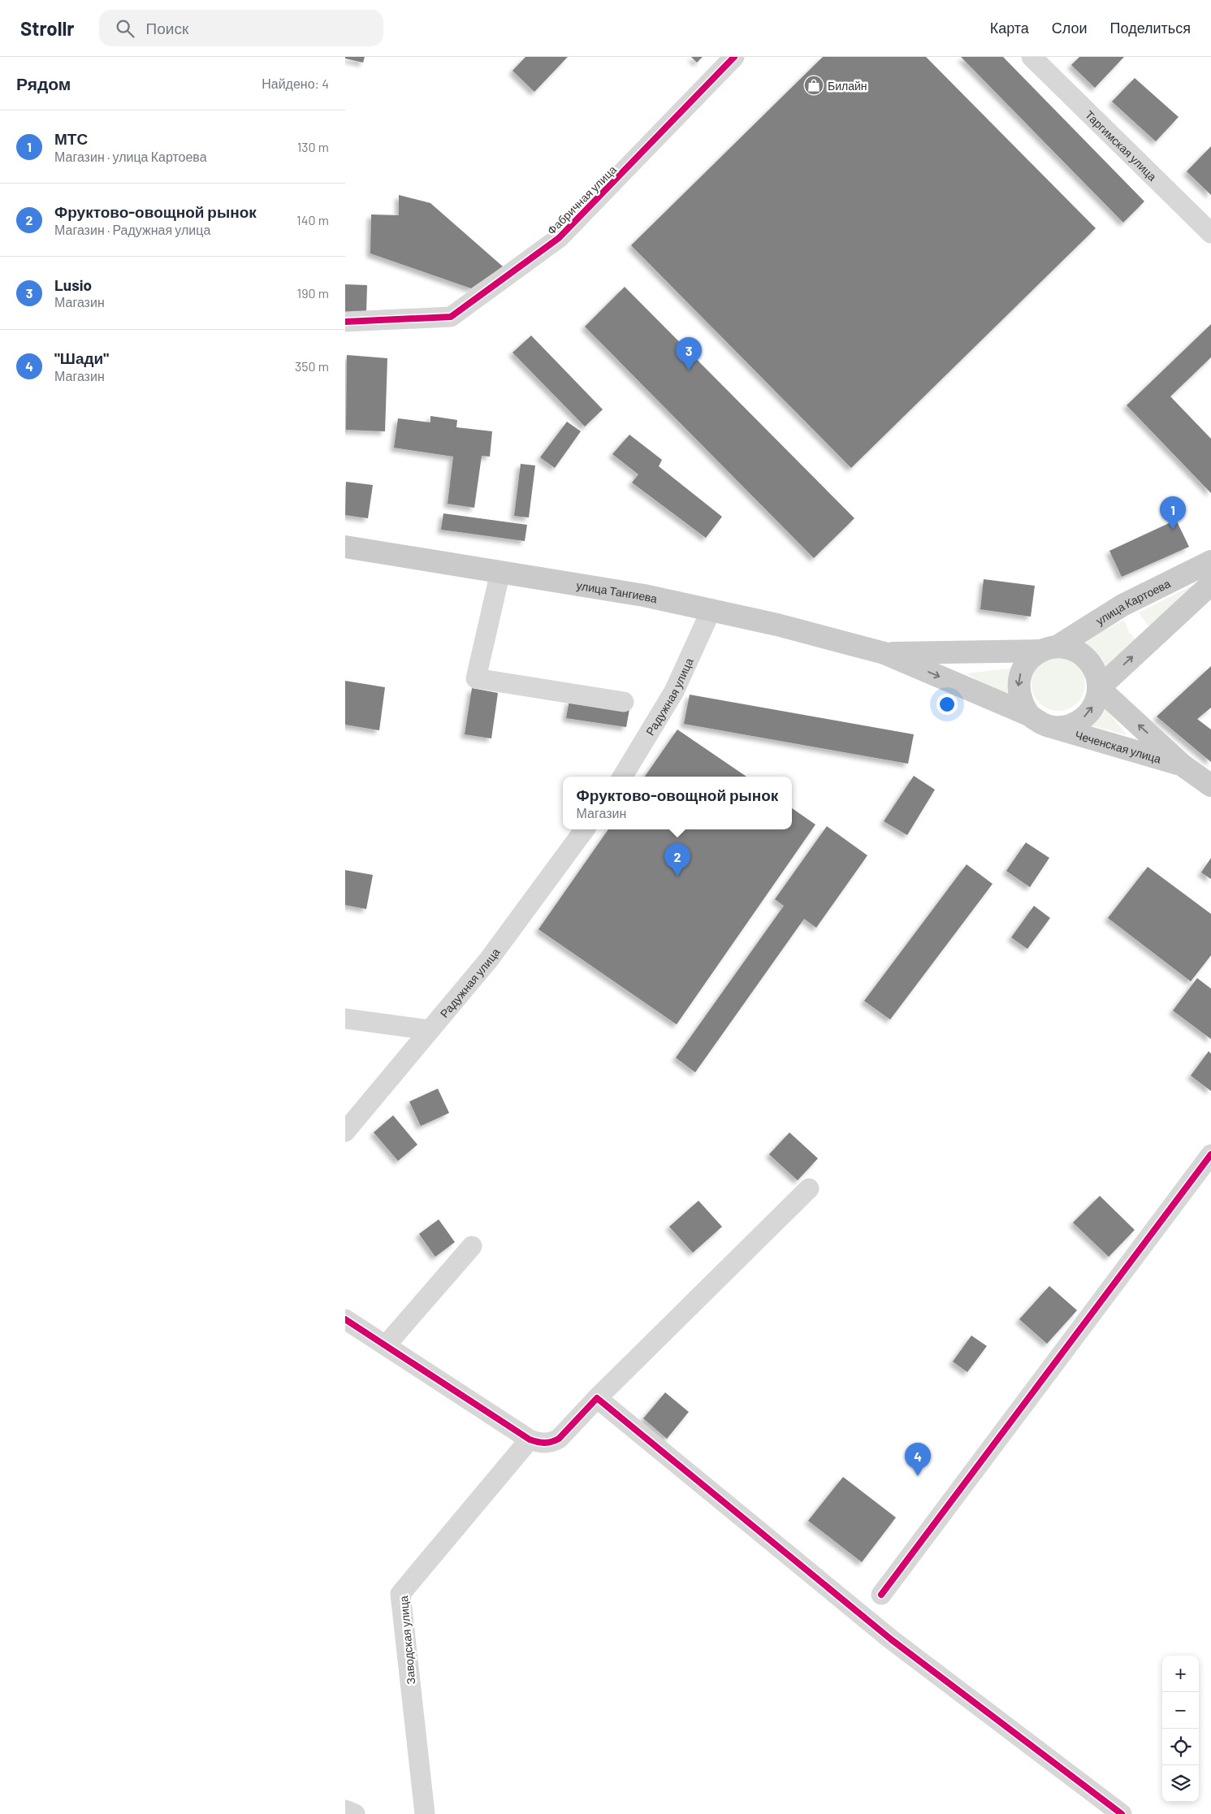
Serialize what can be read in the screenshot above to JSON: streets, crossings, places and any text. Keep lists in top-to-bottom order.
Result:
{
  "streets": {
    "main road": ["улица Тангиева", "улица Картоева", "Чеченская улица"],
    "street": [
      "Таргимская улица",
      "Фабричная улица",
      "Радужная улица",
      "Заводская улица"
    ]
  },
  "crossings": [
    ["улица Тангиева", "Радужная улица"],
    ["улица Картоева", "Чеченская улица"]
  ],
  "one_way": ["Чеченская улица"],
  "places": {
    "shop": ["Билайн"]
  },
  "page": {
    "header": "Strollr",
    "search": "Поиск",
    "nav": ["Карта", "Слои", "Поделиться"],
    "heading": ["Рядом", "Найдено: 4"],
    "list": [
      {
        "mark": "1",
        "name": "МТС",
        "note": "Магазин · улица Картоева",
        "value": "130 m"
      },
      {
        "mark": "2",
        "name": "Фруктово-овощной рынок",
        "note": "Магазин · Радужная улица",
        "value": "140 m"
      },
      {
        "mark": "3",
        "name": "Lusio",
        "note": "Магазин",
        "value": "190 m"
      },
      {
        "mark": "4",
        "name": "\"Шади\"",
        "note": "Магазин",
        "value": "350 m"
      }
    ],
    "pins": [
      "3",
      "1",
      "2",
      "4"
    ],
    "popup": ["Фруктово-овощной рынок", "Магазин"],
    "map_buttons": ["+", "−"]
  }
}
